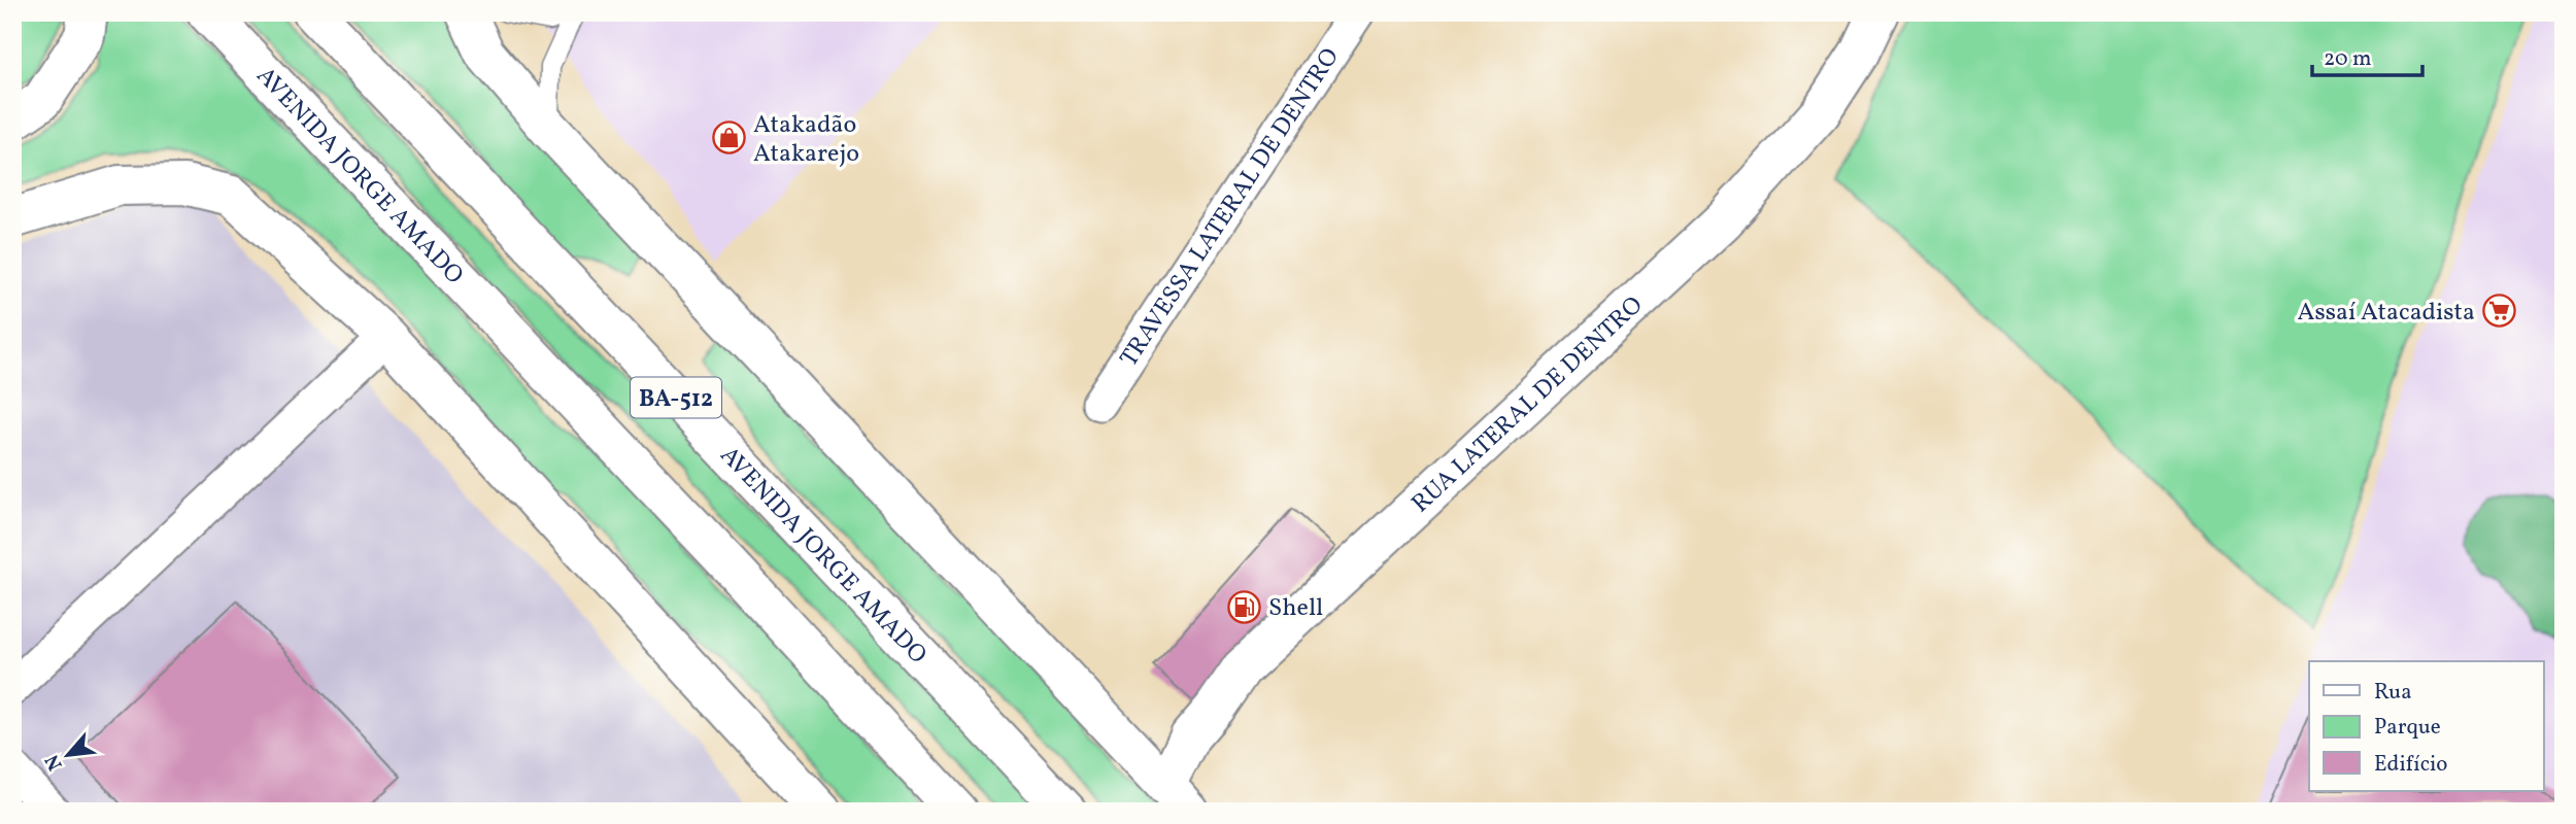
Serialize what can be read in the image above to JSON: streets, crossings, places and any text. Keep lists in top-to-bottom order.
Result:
{
  "streets": {
    "main road": ["AVENIDA JORGE AMADO", "BA-512", "RUA LATERAL DE DENTRO"],
    "street": ["TRAVESSA LATERAL DE DENTRO"]
  },
  "places": {
    "shop": ["Atakadão Atakarejo"],
    "supermarket": ["Assaí Atacadista"],
    "fuel station": ["Shell"]
  },
  "legend": ["Rua", "Parque", "Edifício"],
  "scale_bar": "20 m",
  "north": "bottom left"
}
